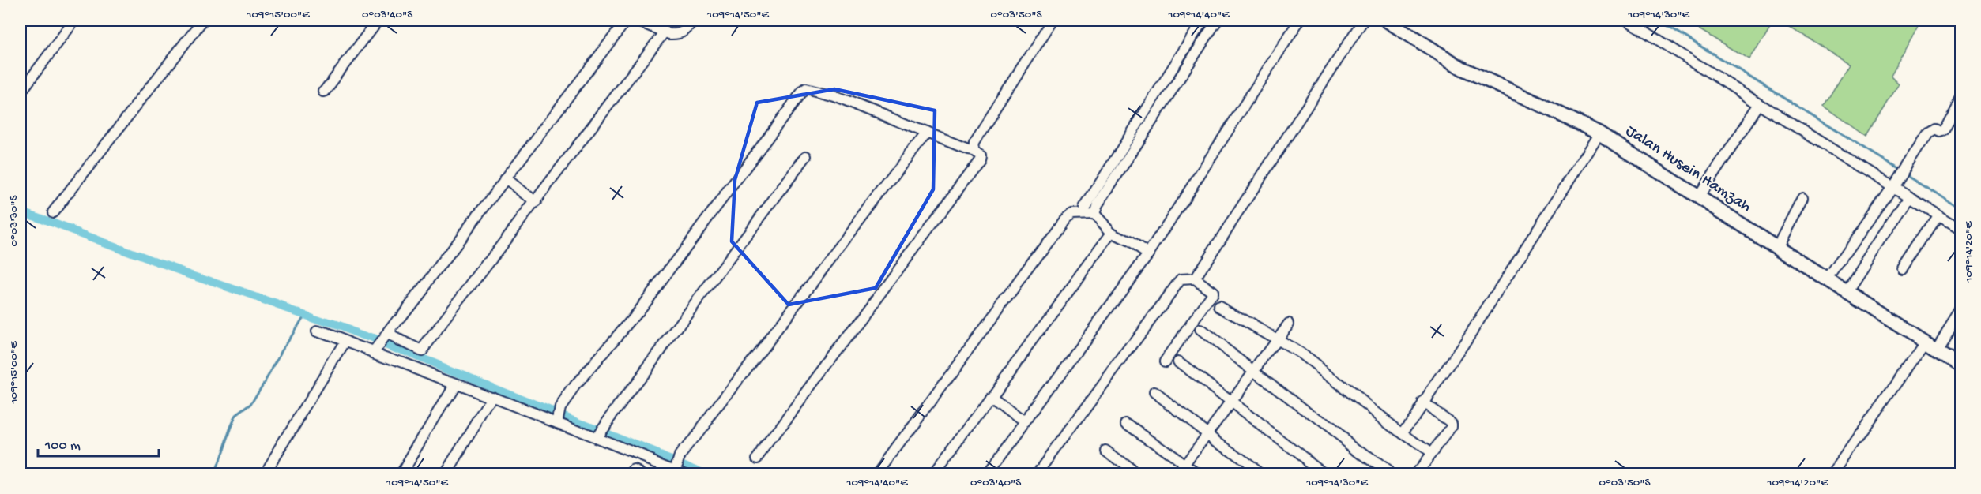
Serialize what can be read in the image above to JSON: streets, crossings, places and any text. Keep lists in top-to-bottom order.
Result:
{
  "streets": {
    "street": ["Jalan Husein Hamzah"]
  },
  "scale_bar": "100 m",
  "coordinates": [
    "109°15'00\"E",
    "0°03'40\"S",
    "109°14'50\"E",
    "0°03'50\"S",
    "109°14'40\"E",
    "109°14'30\"E",
    "0°03'30\"S",
    "109°14'20\"E"
  ]
}
